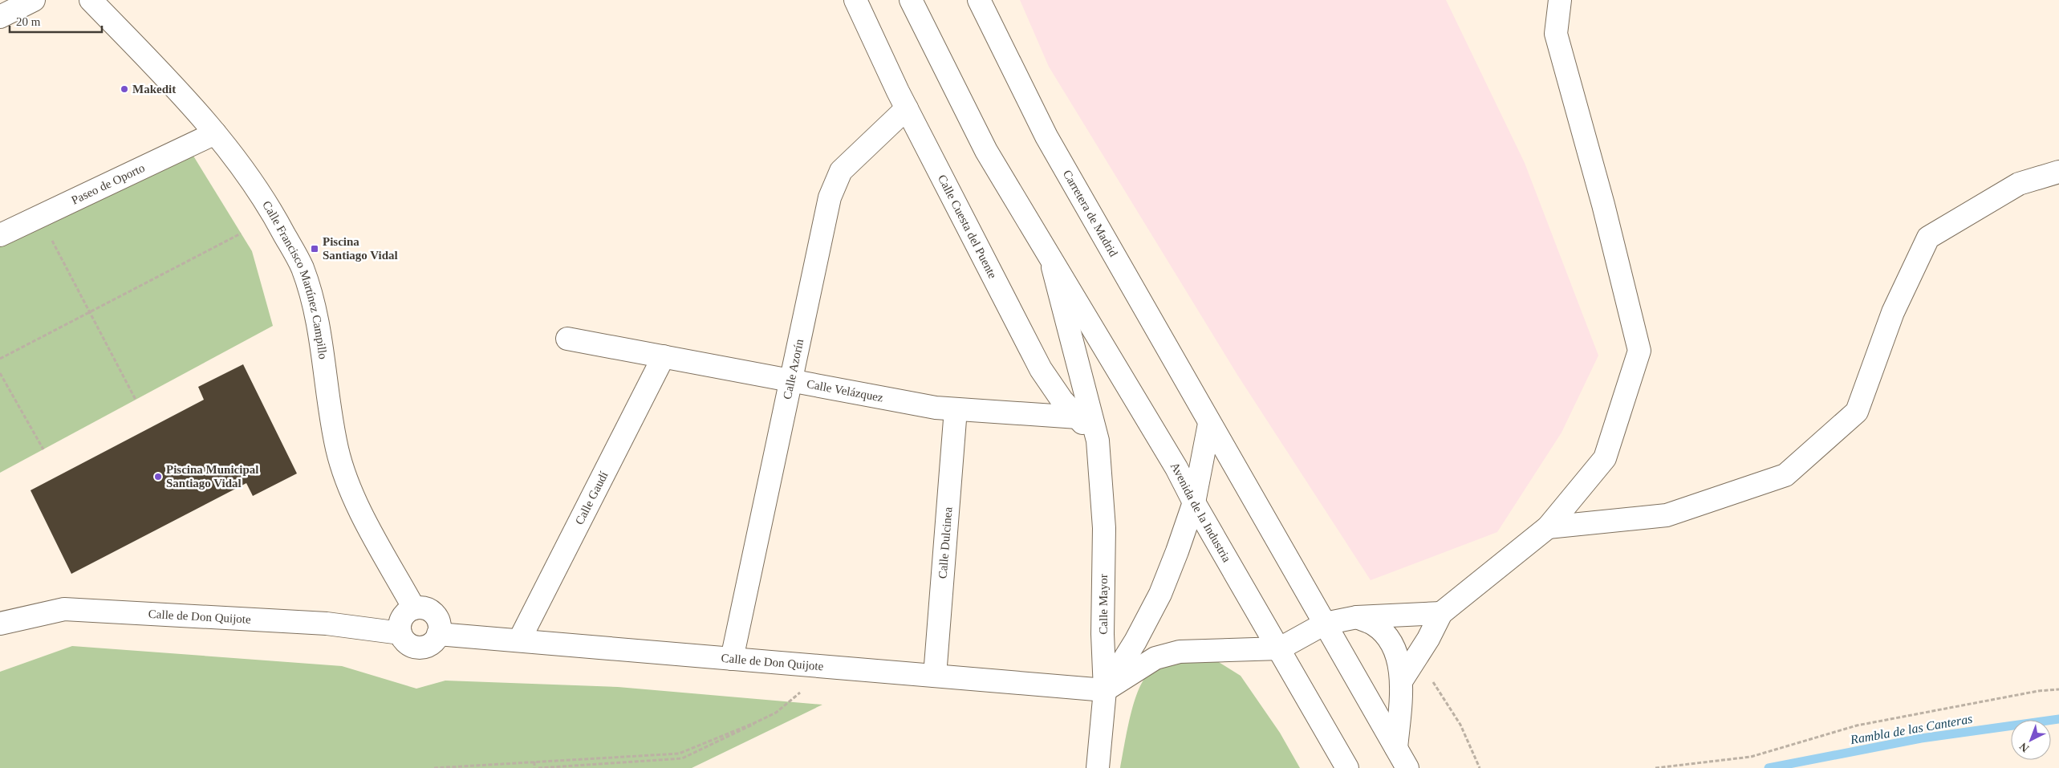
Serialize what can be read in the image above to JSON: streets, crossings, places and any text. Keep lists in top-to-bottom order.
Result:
{
  "streets": {
    "street": [
      "Paseo de Oporto",
      "Carretera de Madrid",
      "Calle Cuesta del Puente",
      "Calle Francisco Martínez Campillo",
      "Calle Azorín",
      "Calle Velázquez",
      "Calle Gaudí",
      "Avenida de la Industria",
      "Calle Dulcinea",
      "Calle Mayor",
      "Calle de Don Quijote"
    ]
  },
  "crossings": [
    ["Paseo de Oporto", "Calle Francisco Martínez Campillo"],
    ["Calle Cuesta del Puente", "Calle Azorín"],
    ["Calle Cuesta del Puente", "Calle Velázquez"],
    ["Calle Cuesta del Puente", "Calle Mayor"],
    ["Calle Francisco Martínez Campillo", "Calle de Don Quijote"],
    ["Calle Azorín", "Calle Velázquez"],
    ["Calle Azorín", "Calle de Don Quijote"],
    ["Calle Velázquez", "Calle Gaudí"],
    ["Calle Velázquez", "Calle Dulcinea"],
    ["Calle Gaudí", "Calle de Don Quijote"],
    ["Avenida de la Industria", "Calle Mayor"],
    ["Calle Dulcinea", "Calle de Don Quijote"],
    ["Calle Mayor", "Calle de Don Quijote"]
  ],
  "water": ["Rambla de las Canteras"],
  "places": {
    "other": ["Makedit", "Piscina Municipal Santiago Vidal"],
    "transit": ["Piscina Santiago Vidal"]
  },
  "scale_bar": "20 m",
  "north": "bottom left"
}
